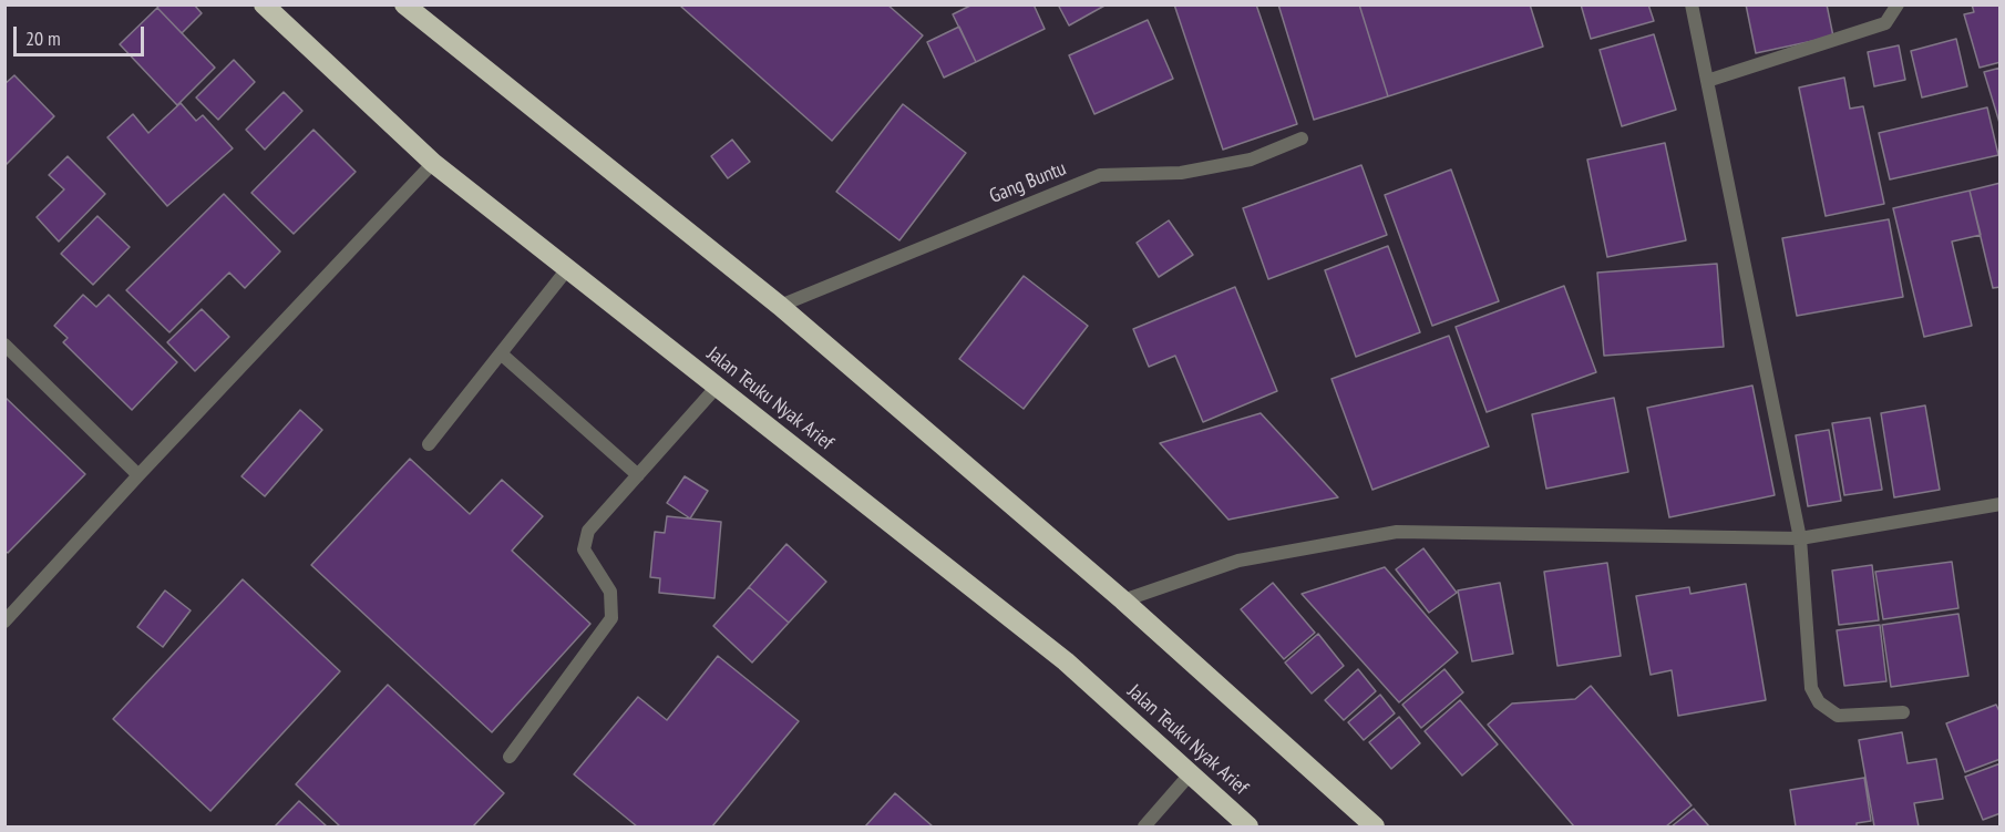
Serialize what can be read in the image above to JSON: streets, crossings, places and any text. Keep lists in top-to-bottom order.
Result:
{
  "streets": {
    "highway": ["Jalan Teuku Nyak Arief"],
    "street": ["Gang Buntu"]
  },
  "scale_bar": "20 m"
}
